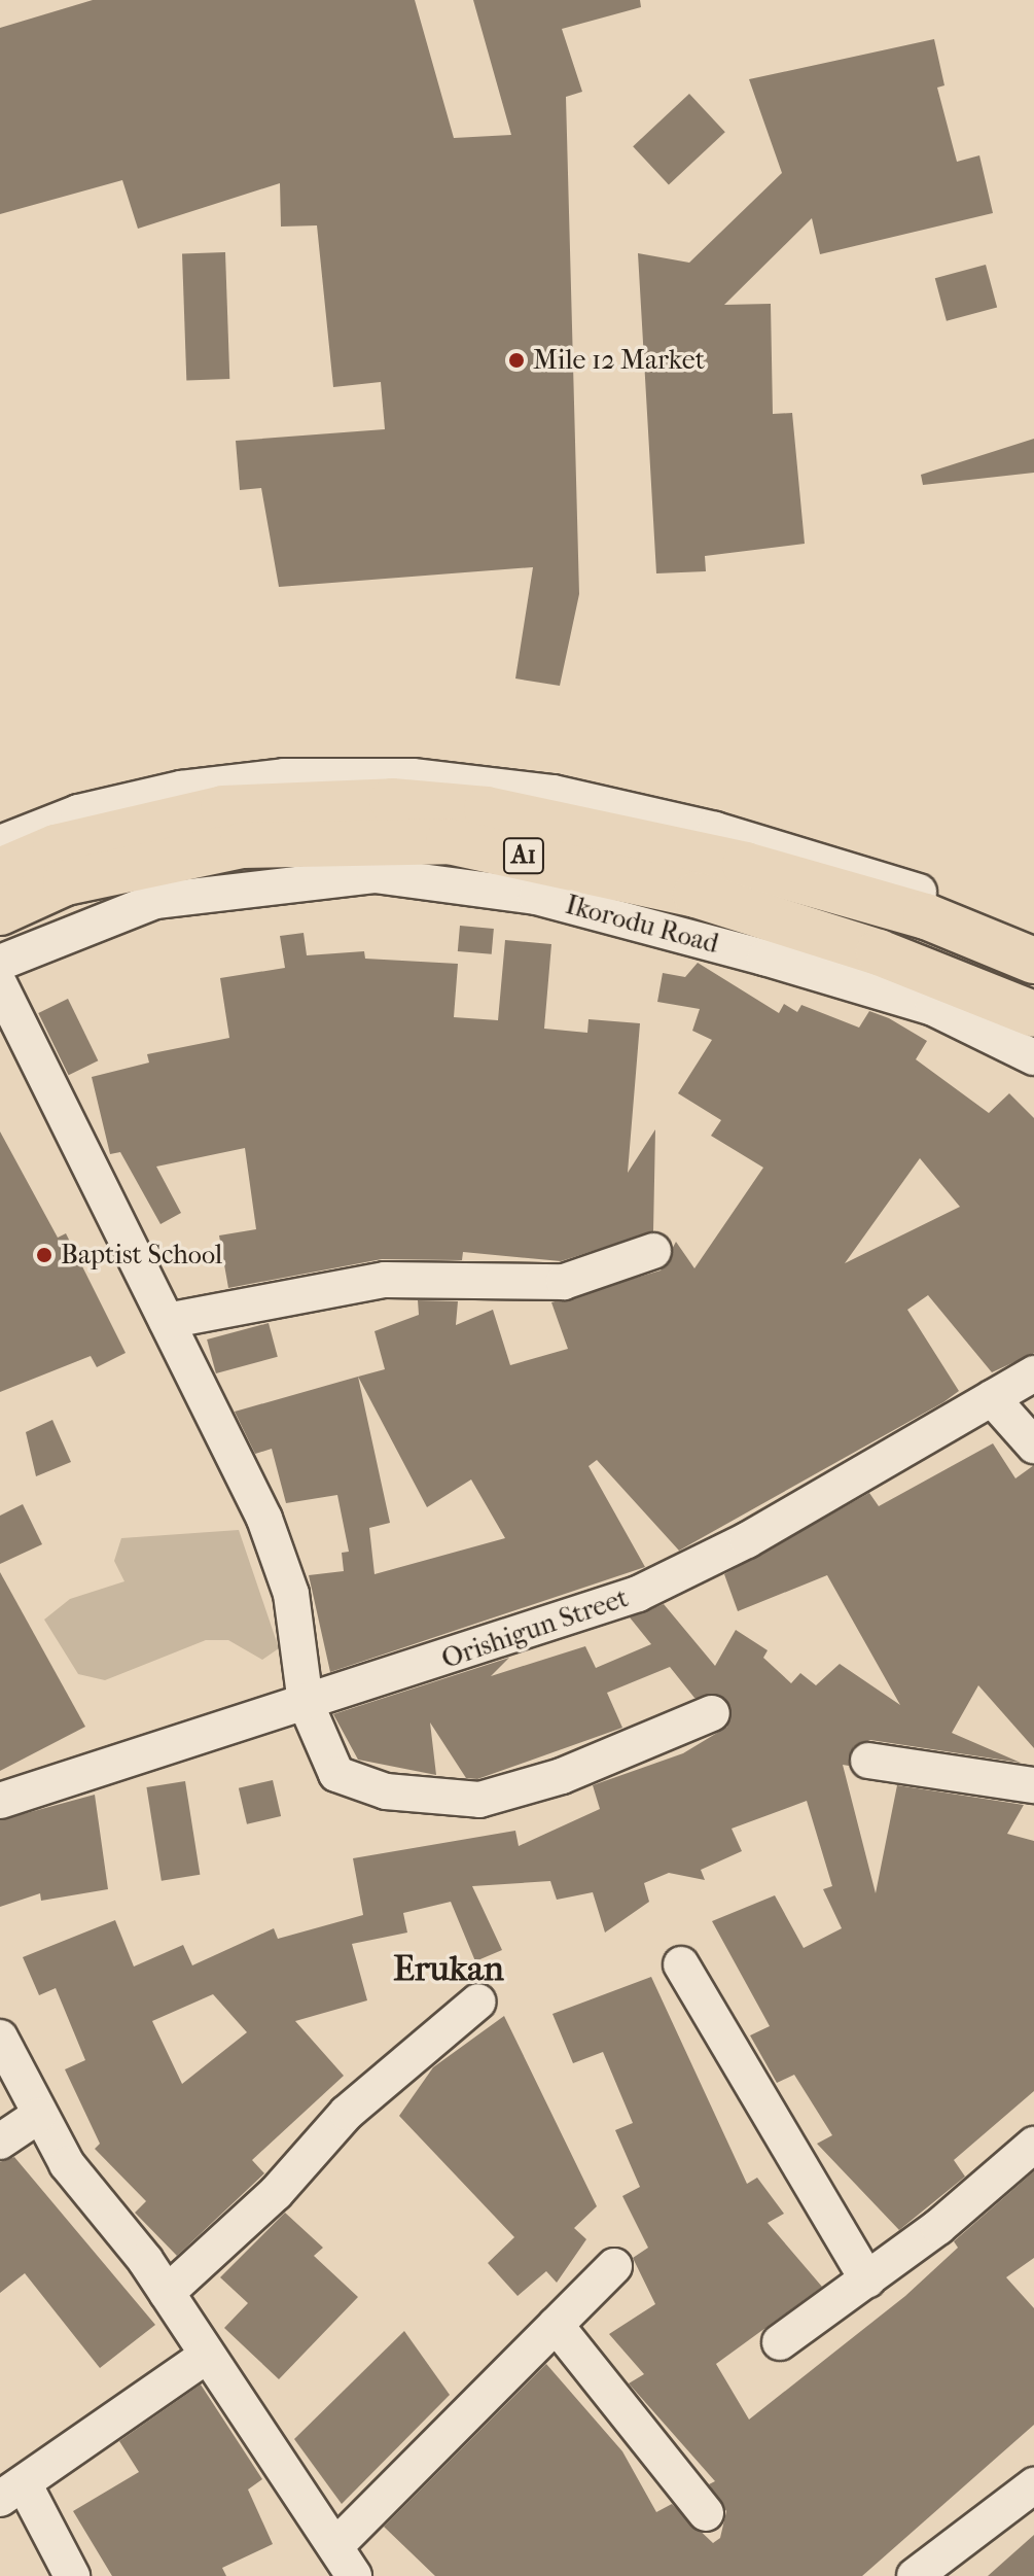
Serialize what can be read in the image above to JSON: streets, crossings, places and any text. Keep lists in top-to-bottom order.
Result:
{
  "streets": {
    "highway": ["A1", "Ikorodu Road"],
    "street": ["Orishigun Street"]
  },
  "districts": ["Erukan"],
  "places": ["Mile 12 Market", "Baptist School"]
}
